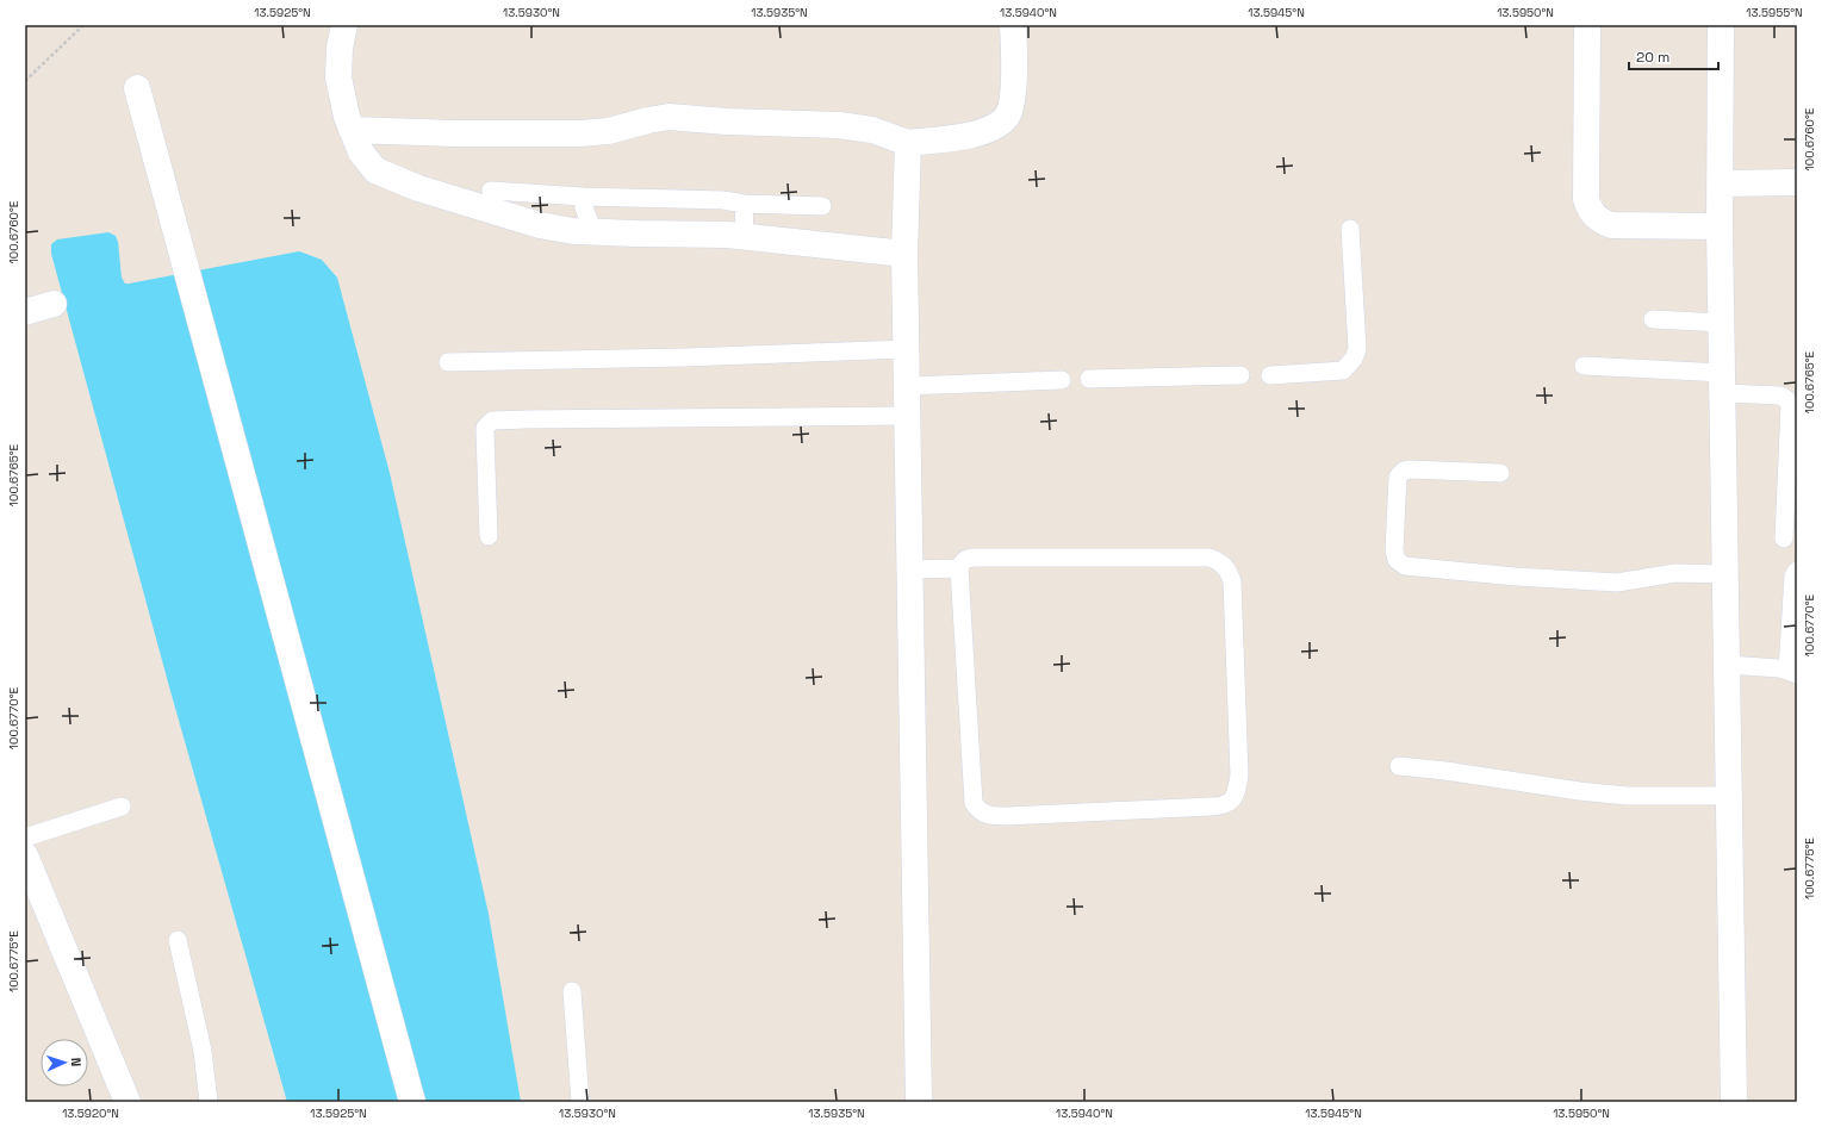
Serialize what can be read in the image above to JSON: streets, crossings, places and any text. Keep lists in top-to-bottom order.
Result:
{
  "scale_bar": "20 m",
  "north": "right",
  "coordinates": [
    "13.5925°N",
    "13.5930°N",
    "13.5935°N",
    "13.5940°N",
    "13.5945°N",
    "13.5950°N",
    "13.5955°N",
    "100.6760°E",
    "100.6765°E",
    "100.6770°E",
    "100.6775°E",
    "13.5920°N"
  ]
}
